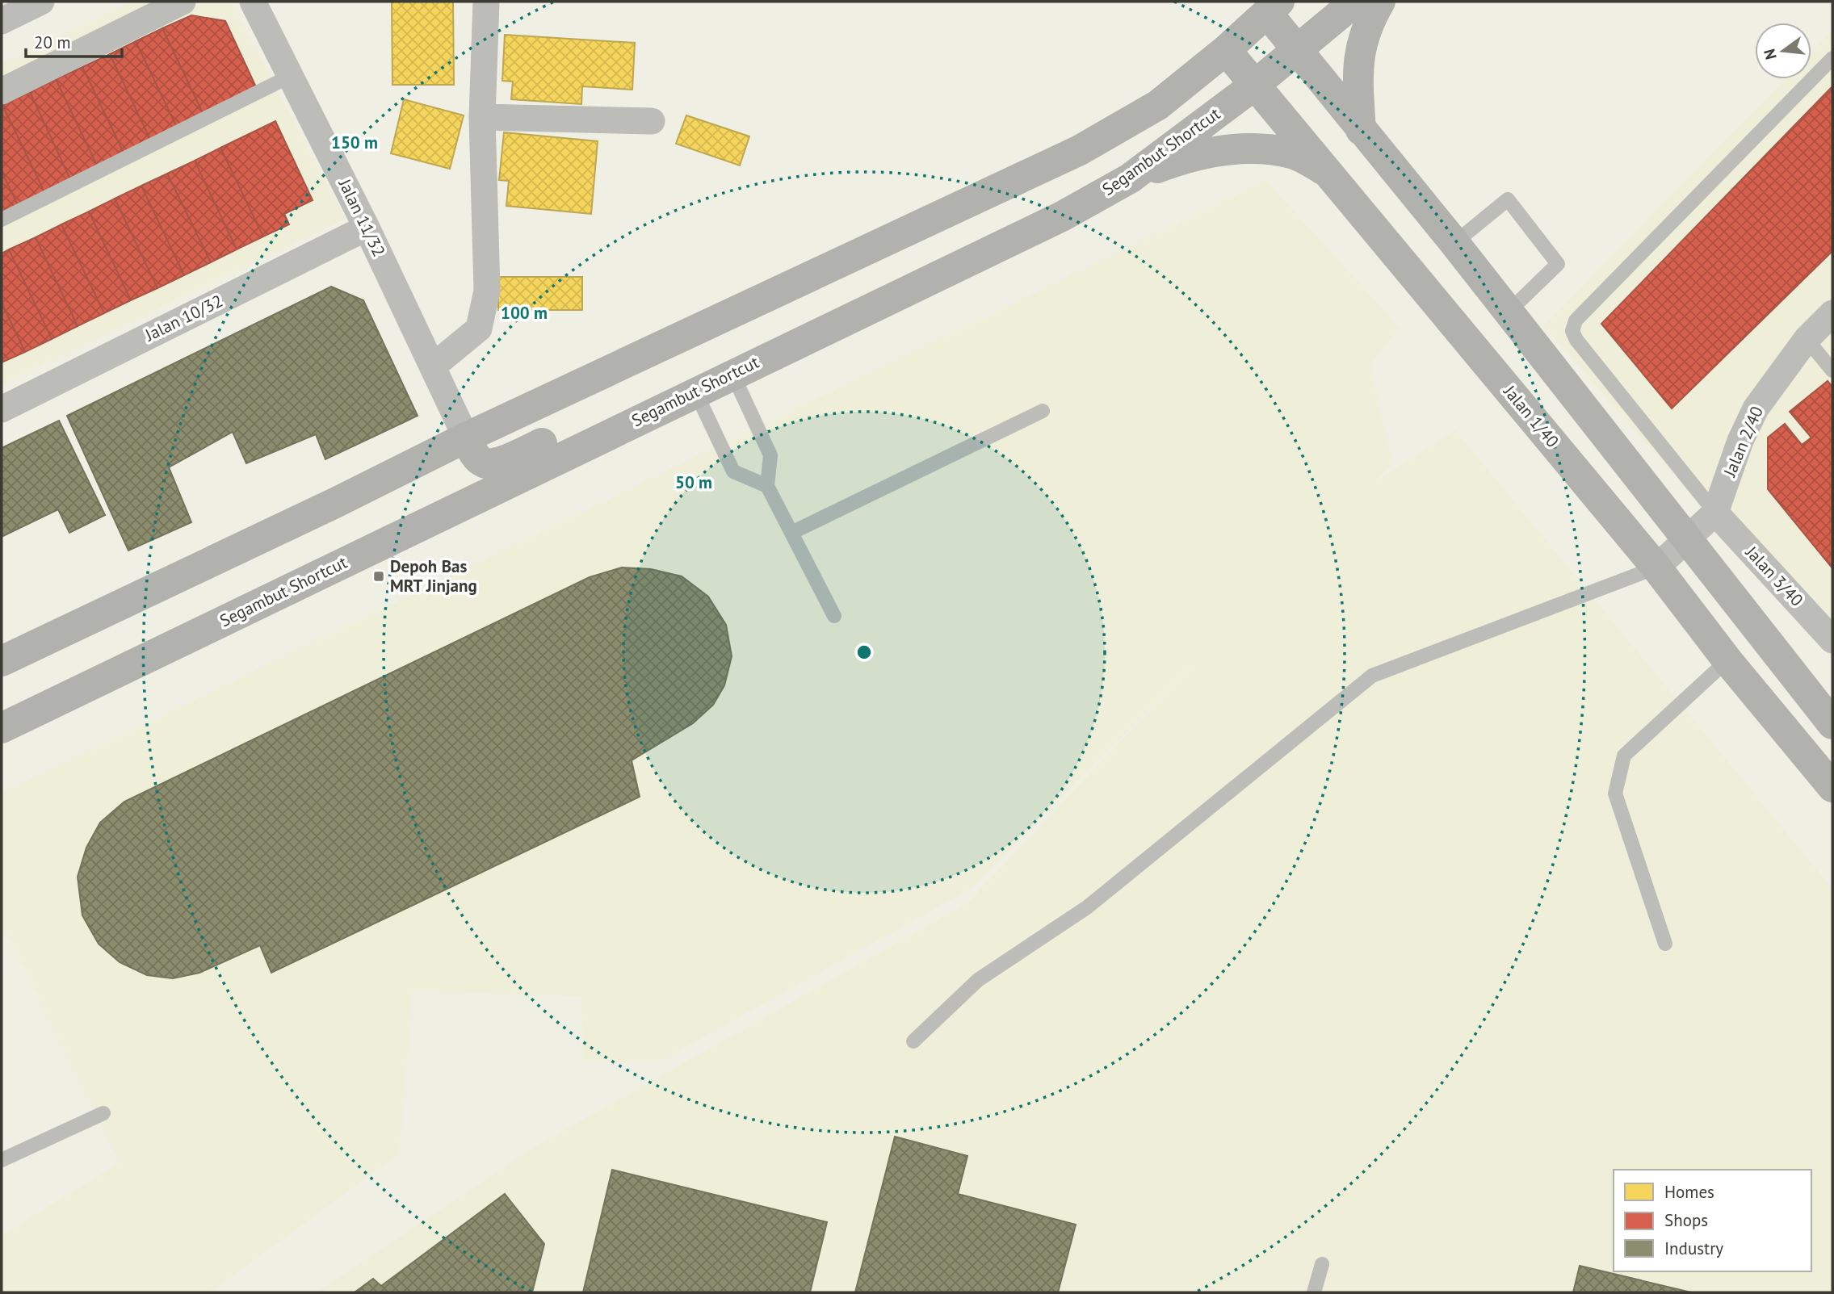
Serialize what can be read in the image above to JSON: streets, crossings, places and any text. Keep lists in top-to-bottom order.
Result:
{
  "streets": {
    "main road": ["Segambut Shortcut", "Jalan 1/40"],
    "street": [
      "Jalan 11/32",
      "Jalan 10/32",
      "Jalan 2/40",
      "Jalan 3/40"
    ]
  },
  "crossings": [
    ["Segambut Shortcut", "Jalan 1/40"],
    ["Jalan 11/32", "Jalan 10/32"],
    ["Jalan 1/40", "Jalan 2/40"],
    ["Jalan 2/40", "Jalan 3/40"]
  ],
  "places": {
    "transit": ["Depoh Bas MRT Jinjang"]
  },
  "legend": ["Homes", "Shops", "Industry"],
  "scale_bar": "20 m",
  "north": "left",
  "rings": ["150 m", "100 m", "50 m"]
}
